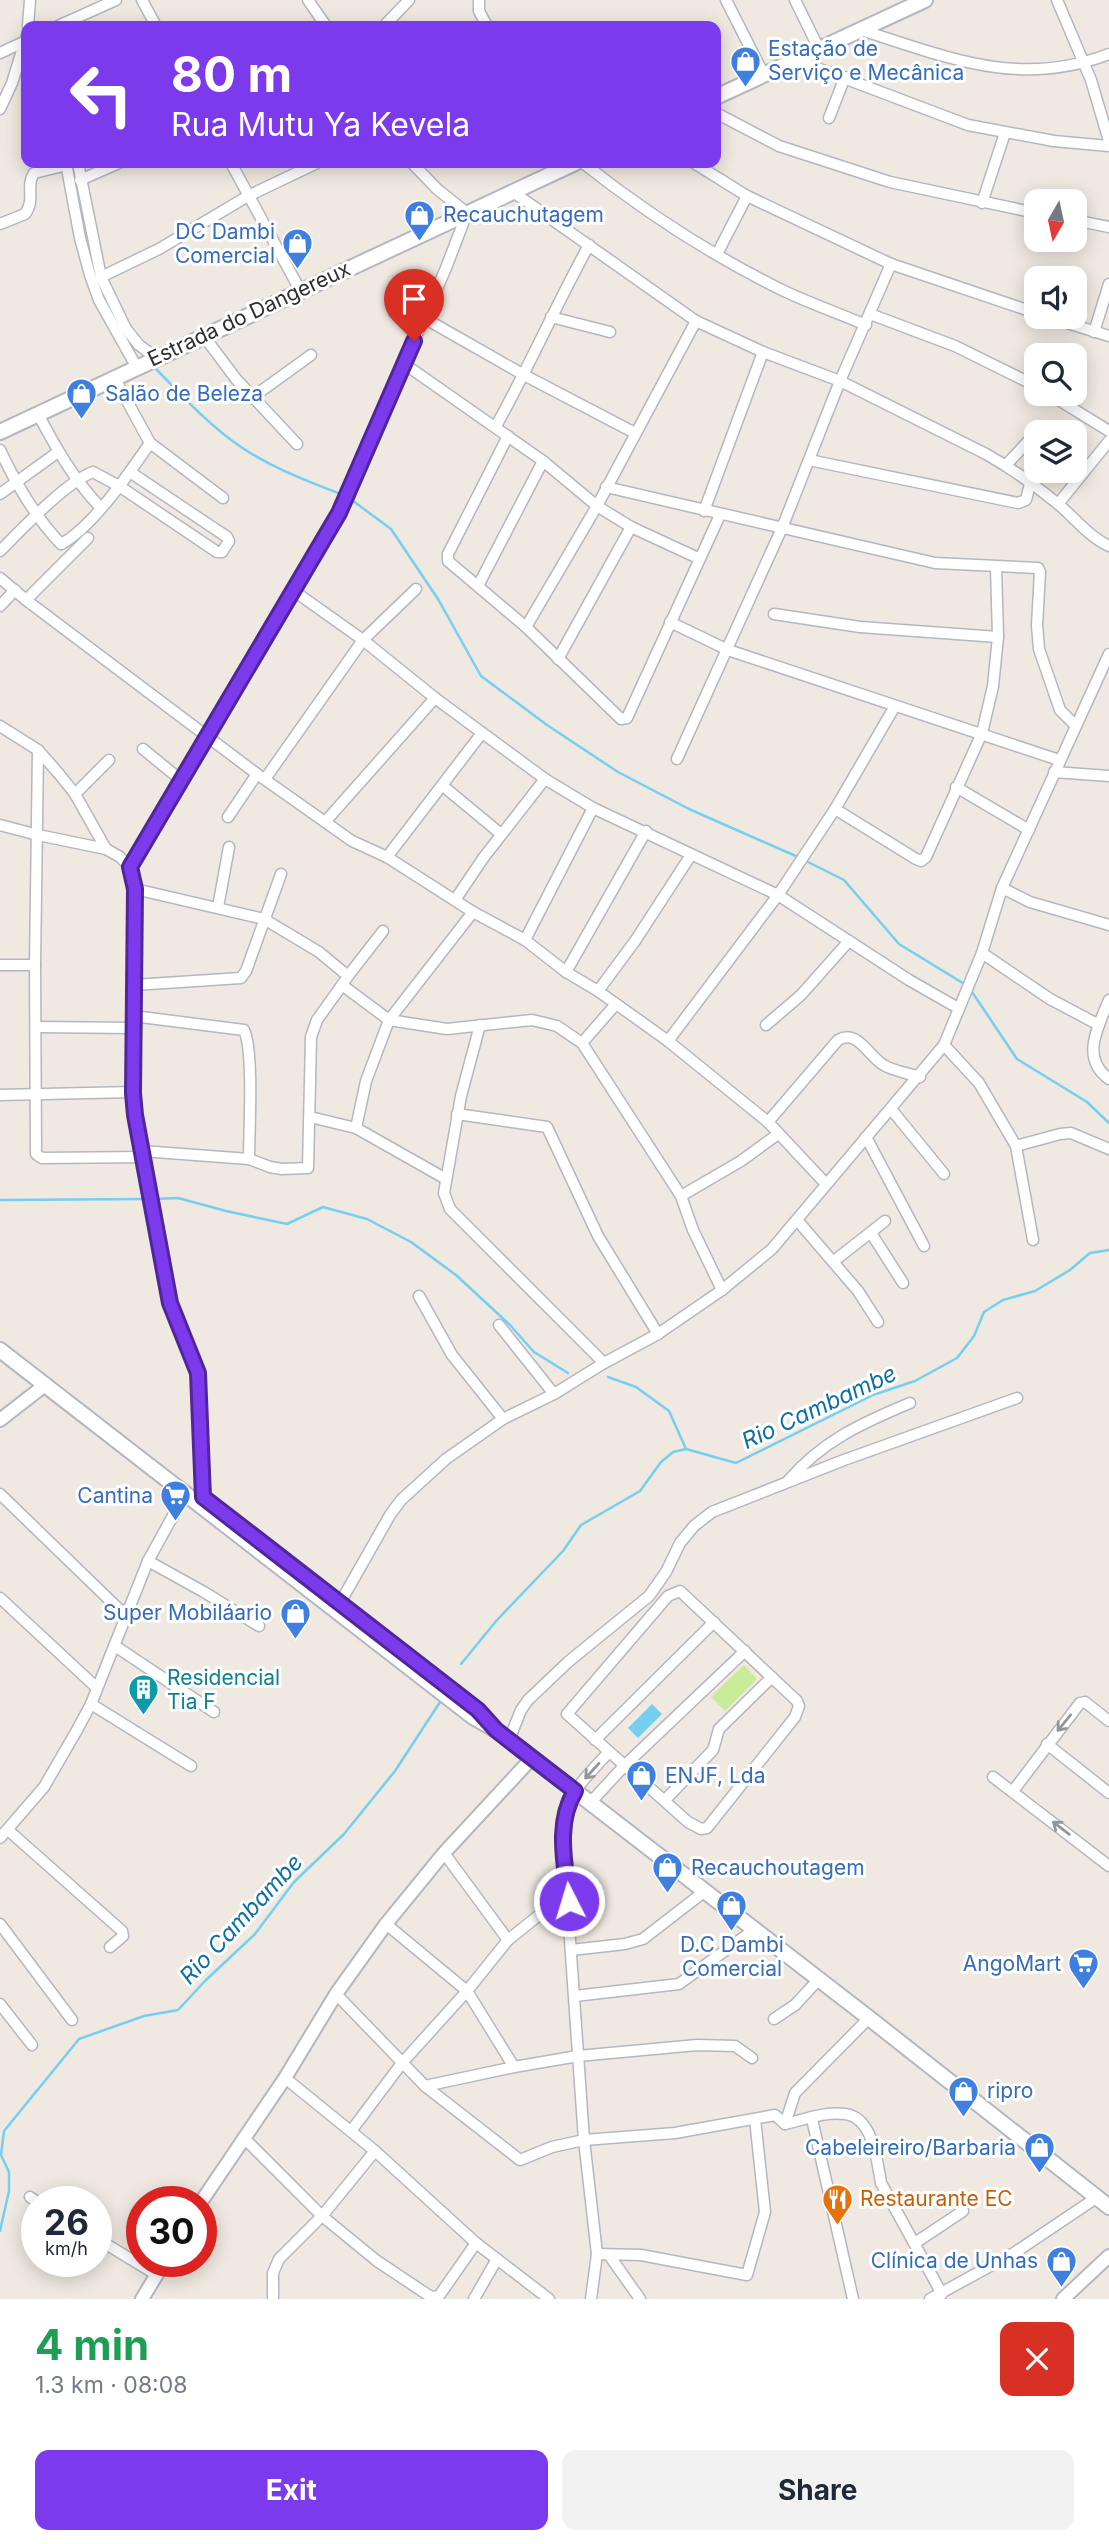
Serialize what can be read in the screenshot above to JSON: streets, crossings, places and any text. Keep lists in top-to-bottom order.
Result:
{
  "streets": {
    "main road": ["Estrada do Dangereux"]
  },
  "water": ["Rio Cambambe"],
  "places": {
    "shop": [
      "Estação de Serviço e Mecânica",
      "Recauchutagem",
      "DC Dambi Comercial",
      "Salão de Beleza",
      "Super Mobiláario",
      "ENJF, Lda",
      "Recauchoutagem",
      "D.C Dambi Comercial",
      "ripro",
      "Cabeleireiro/Barbaria",
      "Clínica de Unhas"
    ],
    "supermarket": ["Cantina", "AngoMart"],
    "building": ["Residencial Tia F"],
    "restaurant": ["Restaurante EC"]
  },
  "north": "bottom",
  "page": {
    "turn": ["80 m", "Rua Mutu Ya Kevela"],
    "speed": "26 km/h",
    "limit": "30",
    "heading": ["4 min", "1.3 km · 08:08"],
    "buttons": ["Exit", "Share"]
  }
}
